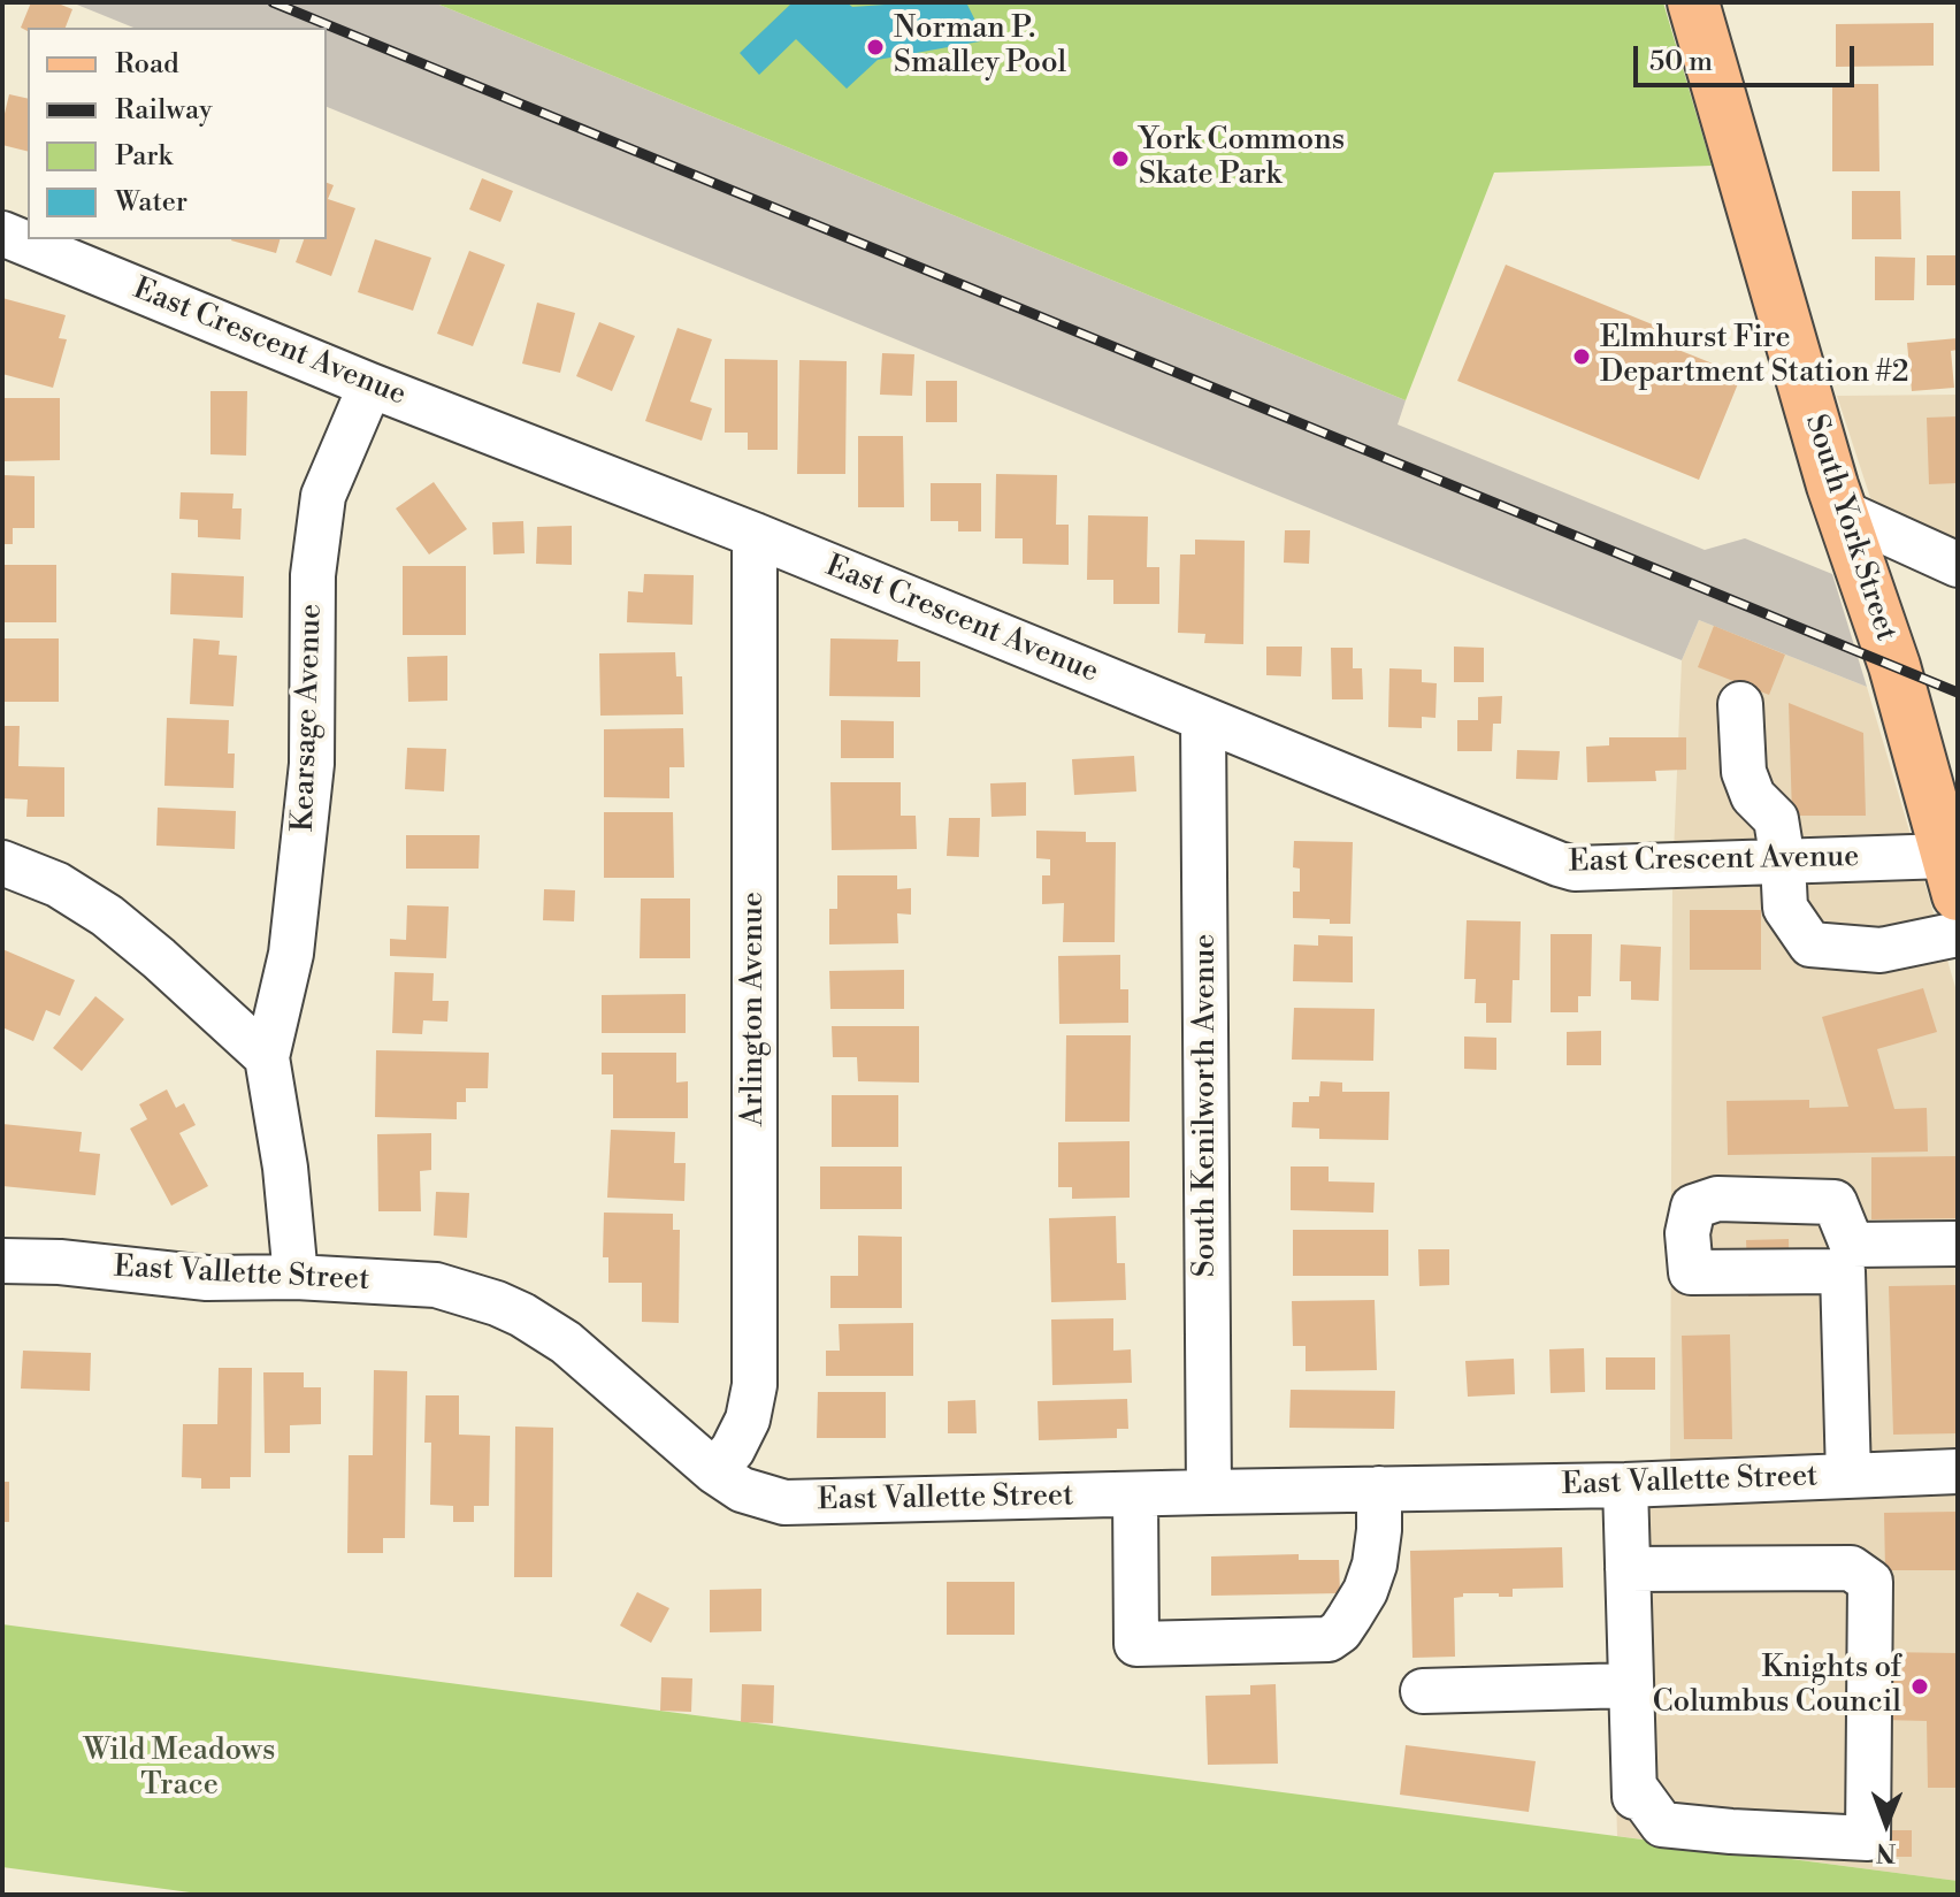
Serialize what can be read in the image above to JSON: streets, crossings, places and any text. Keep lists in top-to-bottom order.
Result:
{
  "streets": {
    "main road": ["South York Street"],
    "street": [
      "East Crescent Avenue",
      "Kearsage Avenue",
      "Arlington Avenue",
      "South Kenilworth Avenue",
      "East Vallette Street"
    ]
  },
  "crossings": [
    ["East Crescent Avenue", "South York Street"],
    ["East Crescent Avenue", "Kearsage Avenue"],
    ["East Crescent Avenue", "Arlington Avenue"],
    ["East Crescent Avenue", "South Kenilworth Avenue"],
    ["Arlington Avenue", "East Vallette Street"],
    ["South Kenilworth Avenue", "East Vallette Street"]
  ],
  "parks": ["Wild Meadows Trace"],
  "places": [
    "Norman P. Smalley Pool",
    "York Commons Skate Park",
    "Elmhurst Fire Department Station #2",
    "Knights of Columbus Council"
  ],
  "legend": [
    "Road",
    "Railway",
    "Park",
    "Water"
  ],
  "scale_bar": "50 m",
  "north": "bottom"
}
